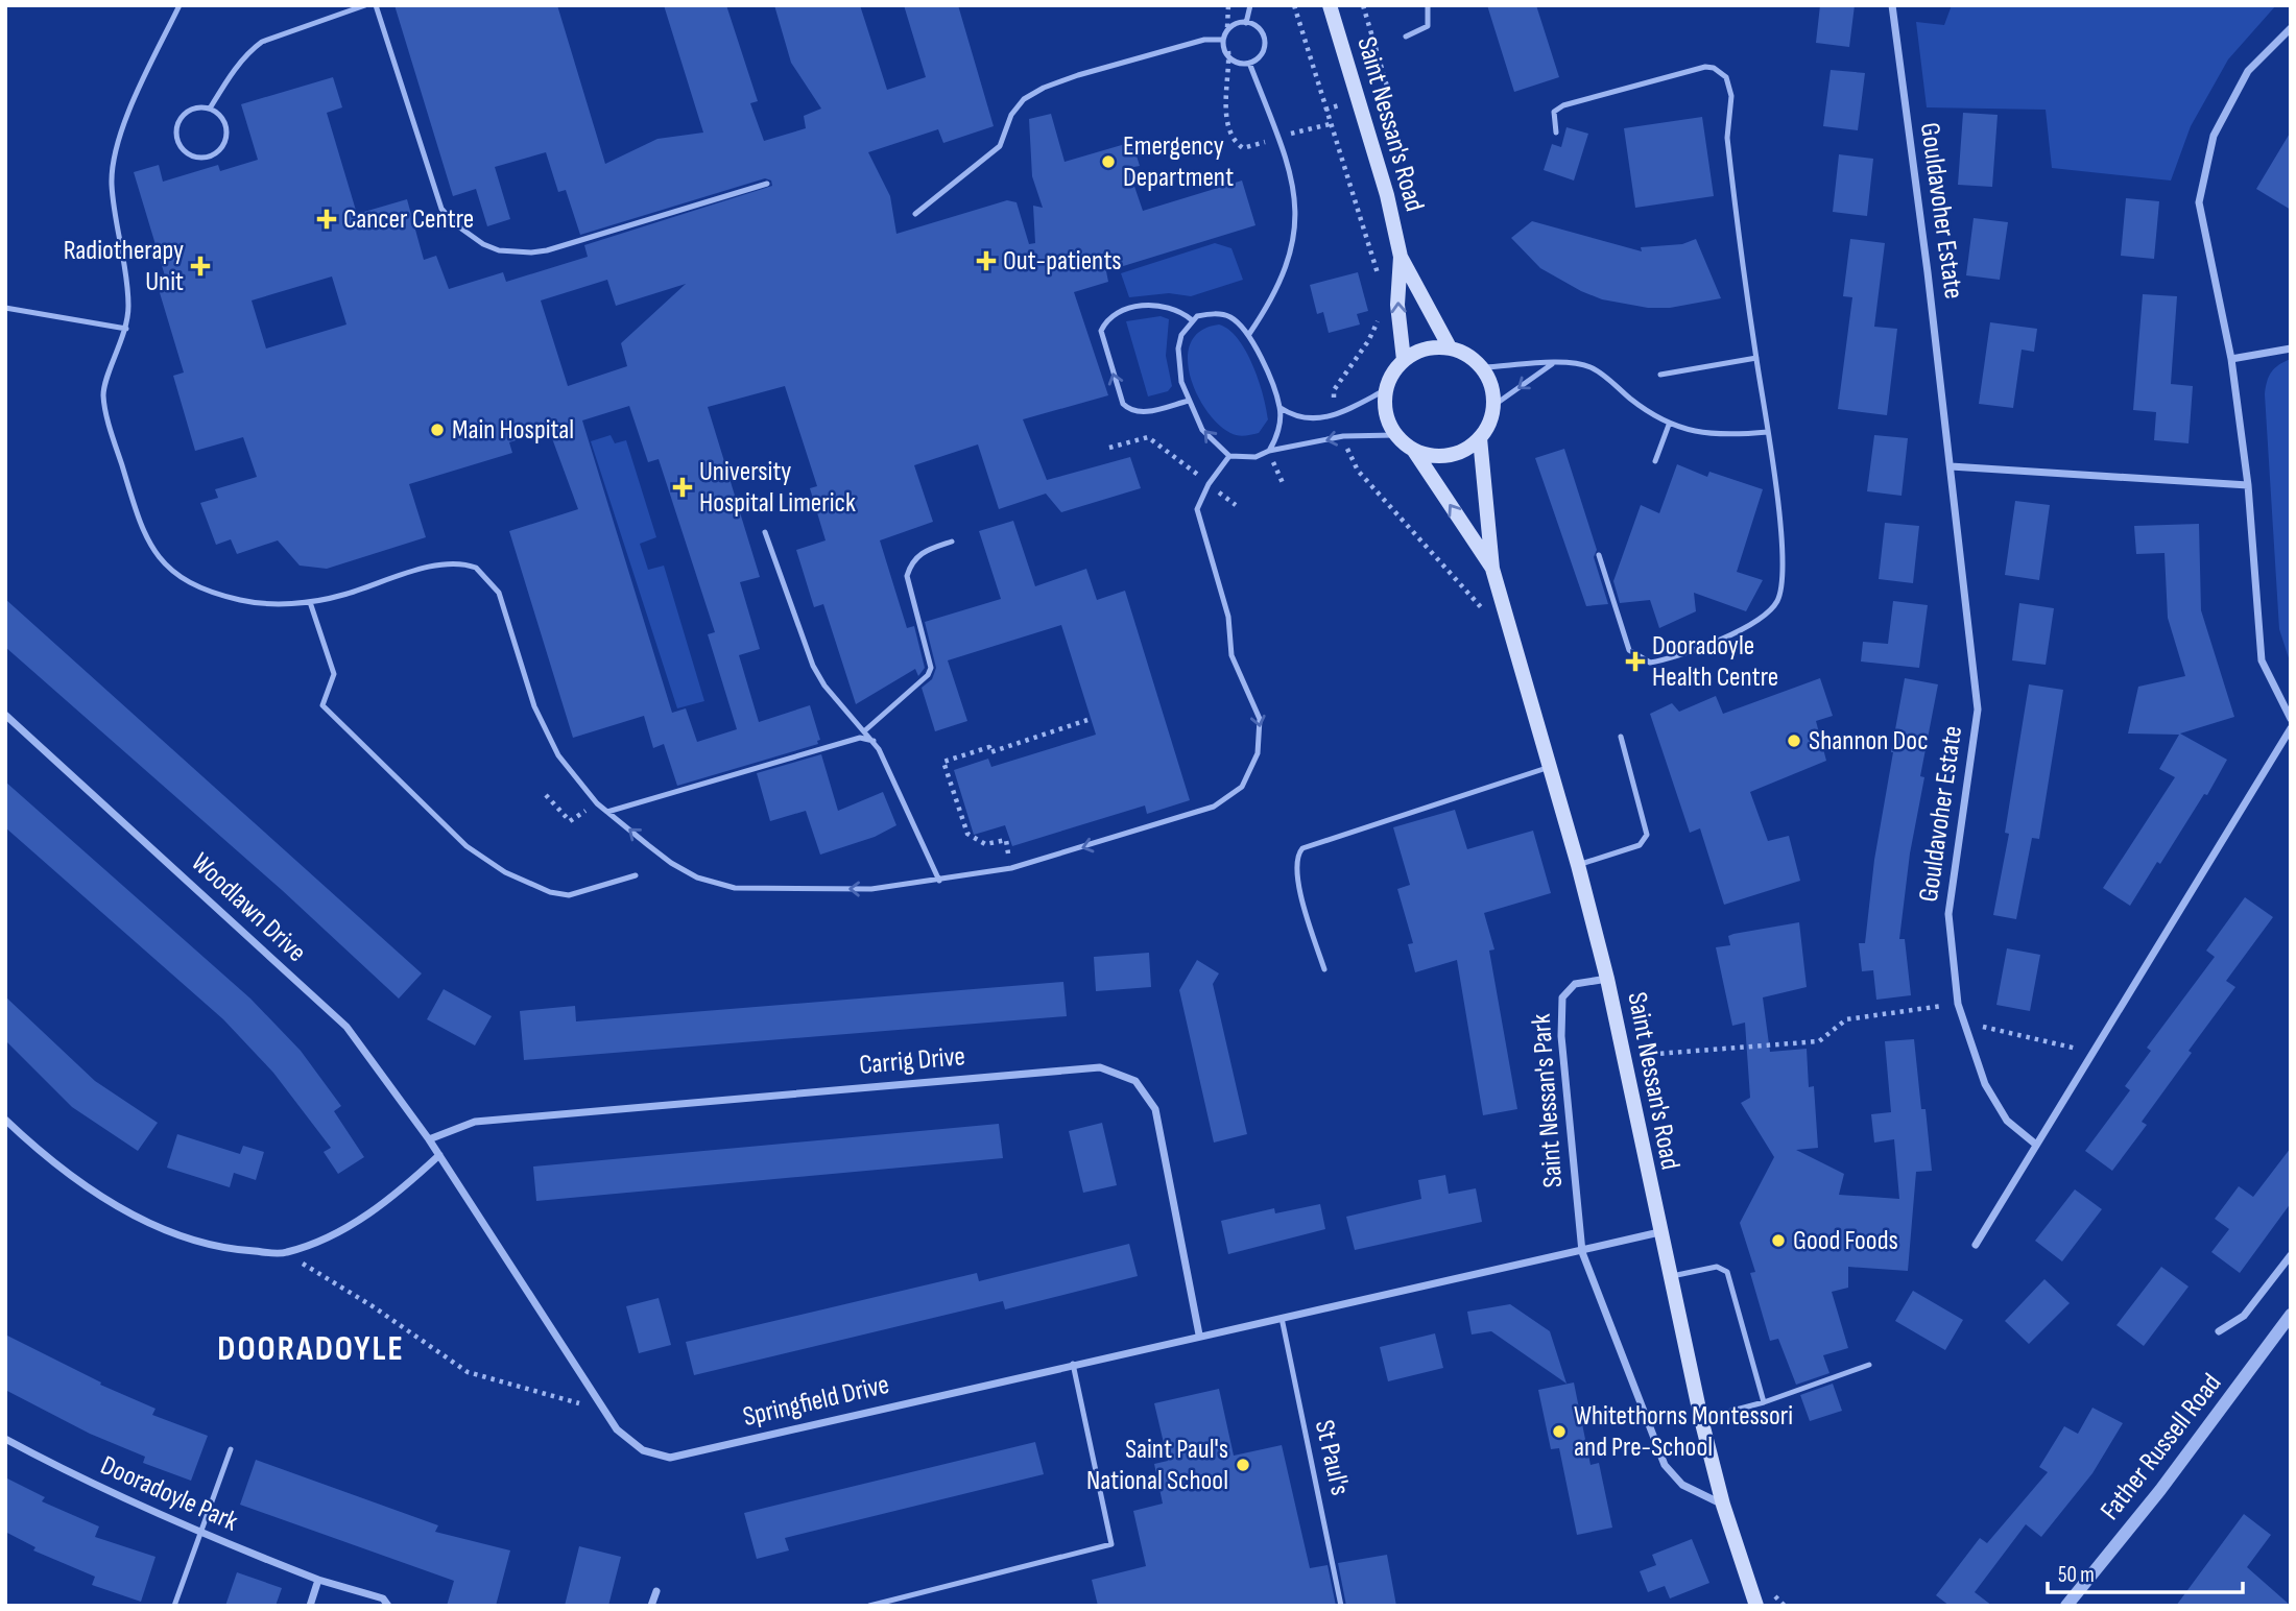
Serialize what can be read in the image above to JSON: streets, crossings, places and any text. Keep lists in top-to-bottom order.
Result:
{
  "streets": {
    "main road": ["Saint Nessan's Road"],
    "street": [
      "Gouldavoher Estate",
      "Woodlawn Drive",
      "Carrig Drive",
      "Saint Nessan's Park",
      "Springfield Drive",
      "Father Russell Road",
      "Dooradoyle Park"
    ],
    "lane": ["St Paul's"]
  },
  "crossings": [
    ["Saint Nessan's Road", "Saint Nessan's Park"],
    ["Woodlawn Drive", "Carrig Drive"],
    ["Woodlawn Drive", "Springfield Drive"],
    ["Carrig Drive", "Springfield Drive"],
    ["Saint Nessan's Park", "Springfield Drive"],
    ["Springfield Drive", "St Paul's"]
  ],
  "districts": ["DOORADOYLE"],
  "places": {
    "other": [
      "Emergency Department",
      "Main Hospital",
      "Shannon Doc",
      "Good Foods",
      "Whitethorns Montessori and Pre-School",
      "Saint Paul's National School"
    ],
    "health": [
      "Cancer Centre",
      "Out-patients",
      "Radiotherapy Unit",
      "University Hospital Limerick",
      "Dooradoyle Health Centre"
    ]
  },
  "scale_bar": "50 m"
}
